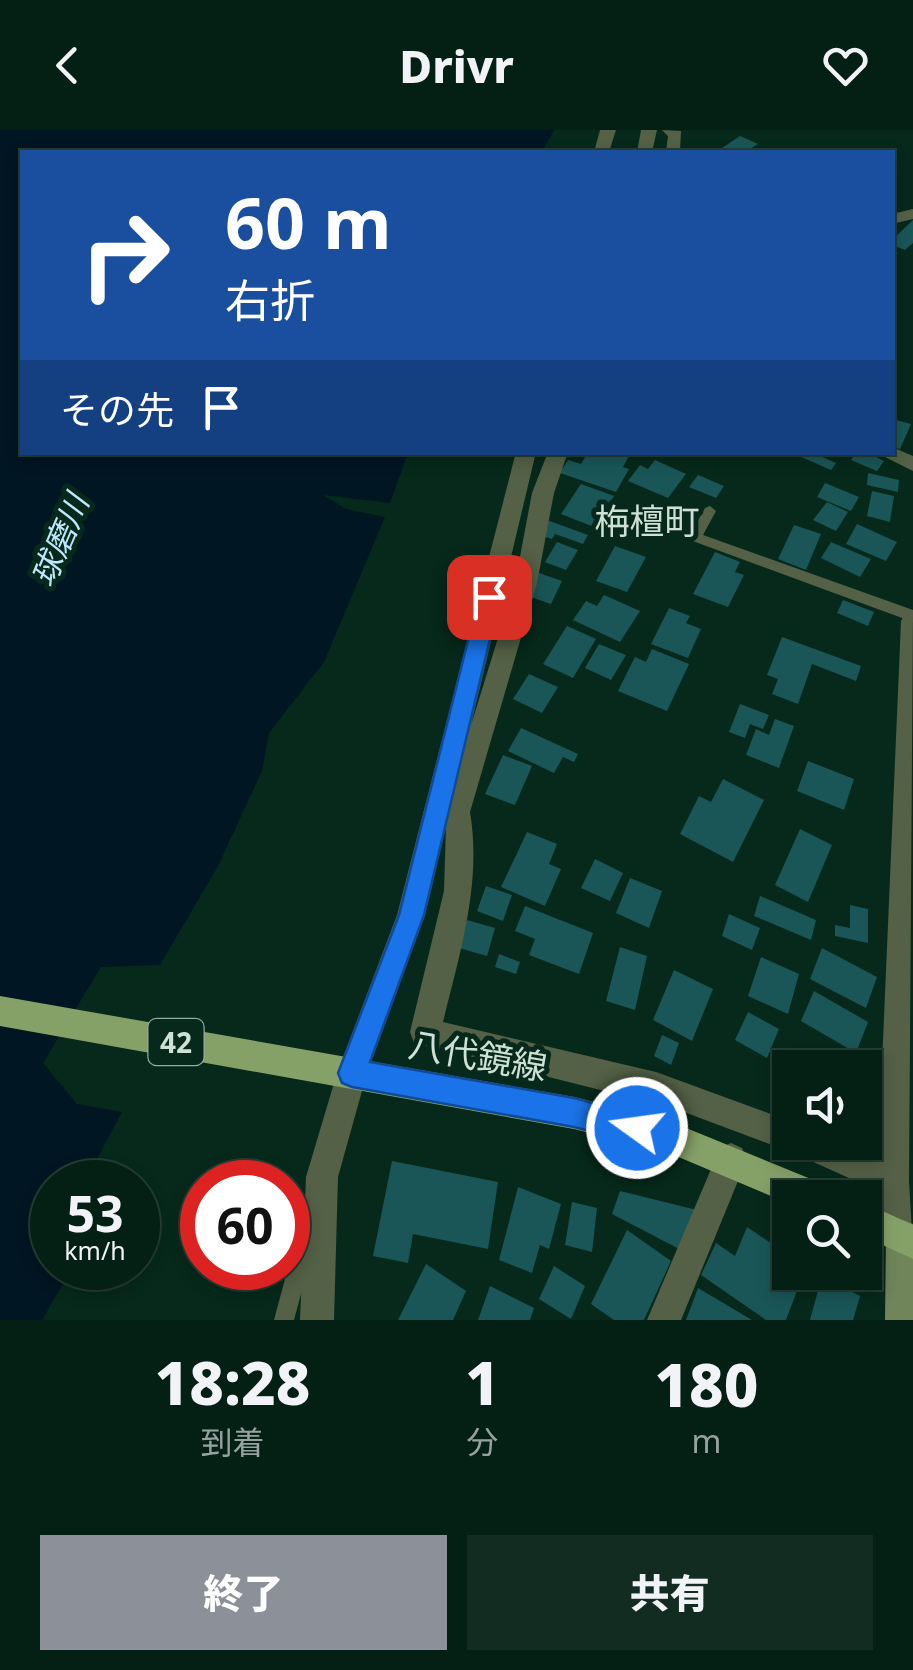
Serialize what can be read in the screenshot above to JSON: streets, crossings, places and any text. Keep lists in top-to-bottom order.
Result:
{
  "streets": {
    "main road": ["42", "八代鏡線"]
  },
  "crossings": [
    ["42", "八代鏡線"]
  ],
  "districts": ["栴檀町"],
  "water": ["球磨川"],
  "page": {
    "header": "Drivr",
    "turn": ["60 m", "右折"],
    "then": "その先",
    "speed": "53 km/h",
    "limit": "60",
    "eta": [
      "18:28",
      "到着",
      "1",
      "分",
      "180",
      "m"
    ],
    "buttons": ["終了", "共有"]
  }
}
